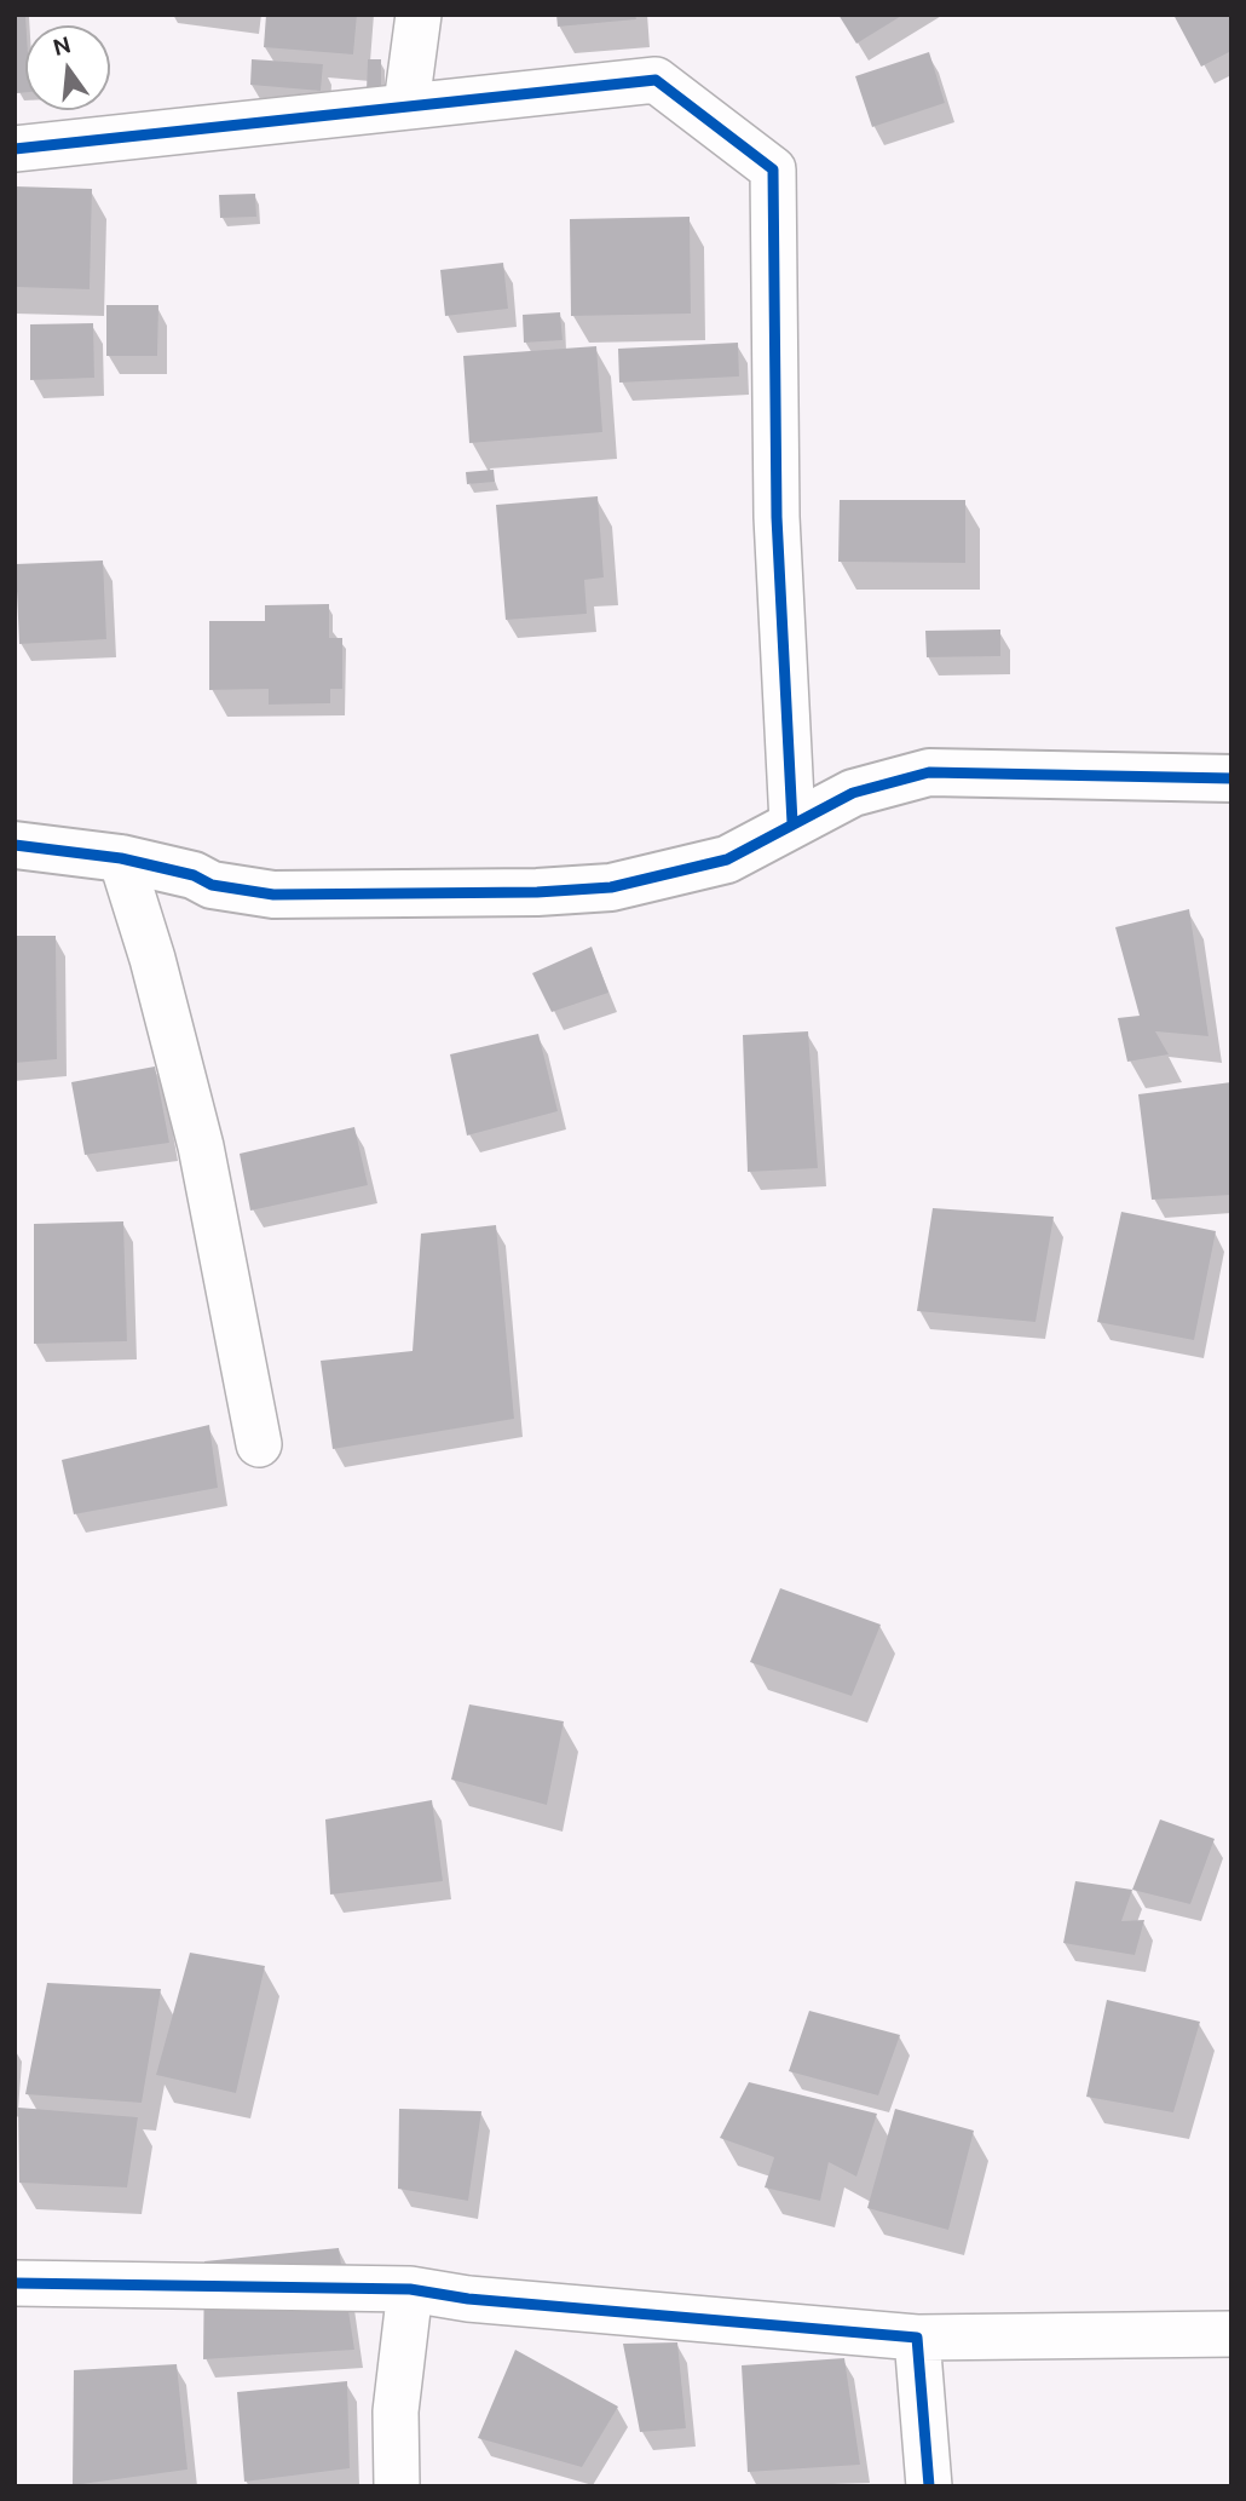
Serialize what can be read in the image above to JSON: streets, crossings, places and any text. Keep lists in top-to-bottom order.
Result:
{
  "north": "top"
}
